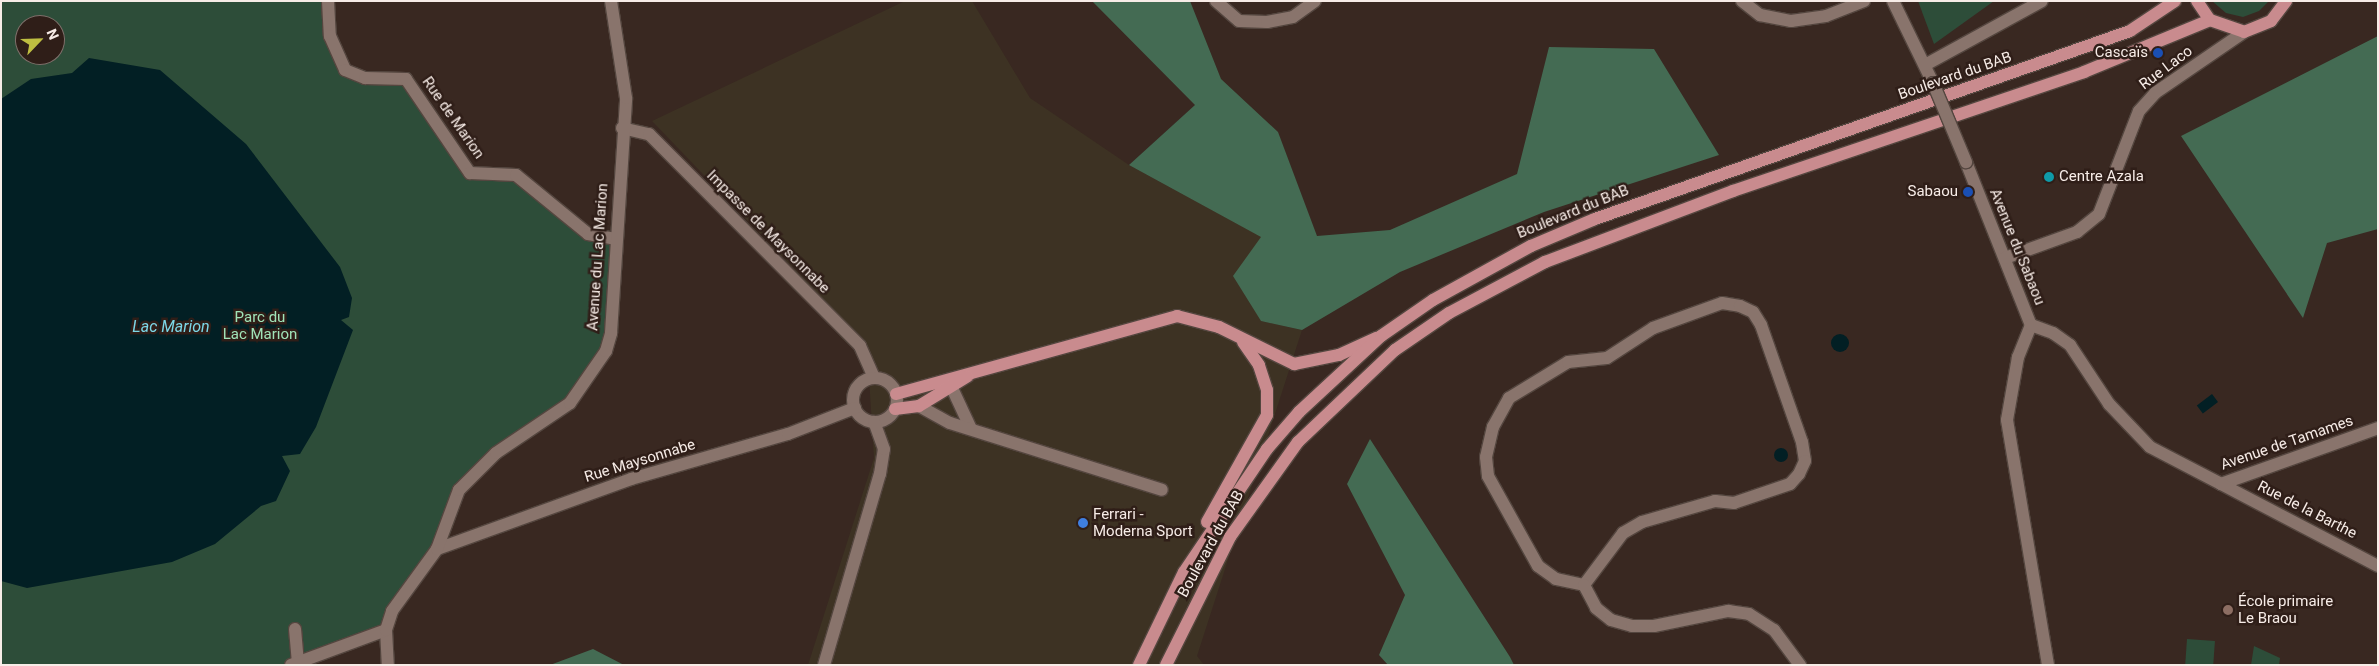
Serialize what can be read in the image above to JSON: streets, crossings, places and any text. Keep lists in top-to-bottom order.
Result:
{
  "streets": {
    "main road": ["Boulevard du BAB"],
    "street": [
      "Rue Laco",
      "Rue de Marion",
      "Impasse de Maysonnabe",
      "Avenue du Sabaou",
      "Avenue du Lac Marion",
      "Avenue de Tamames",
      "Rue Maysonnabe",
      "Rue de la Barthe"
    ]
  },
  "crossings": [
    ["Rue Laco", "Avenue du Sabaou"],
    ["Rue de Marion", "Avenue du Lac Marion"],
    ["Impasse de Maysonnabe", "Avenue du Lac Marion"],
    ["Impasse de Maysonnabe", "Rue Maysonnabe"],
    ["Avenue du Sabaou", "Avenue de Tamames"],
    ["Avenue du Lac Marion", "Rue Maysonnabe"],
    ["Avenue de Tamames", "Rue de la Barthe"]
  ],
  "water": ["Lac Marion"],
  "parks": ["Parc du Lac Marion"],
  "places": [
    "Cascaïs",
    "Centre Azala",
    "Sabaou",
    "Ferrari - Moderna Sport",
    "École primaire Le Braou"
  ],
  "north": "top right"
}
